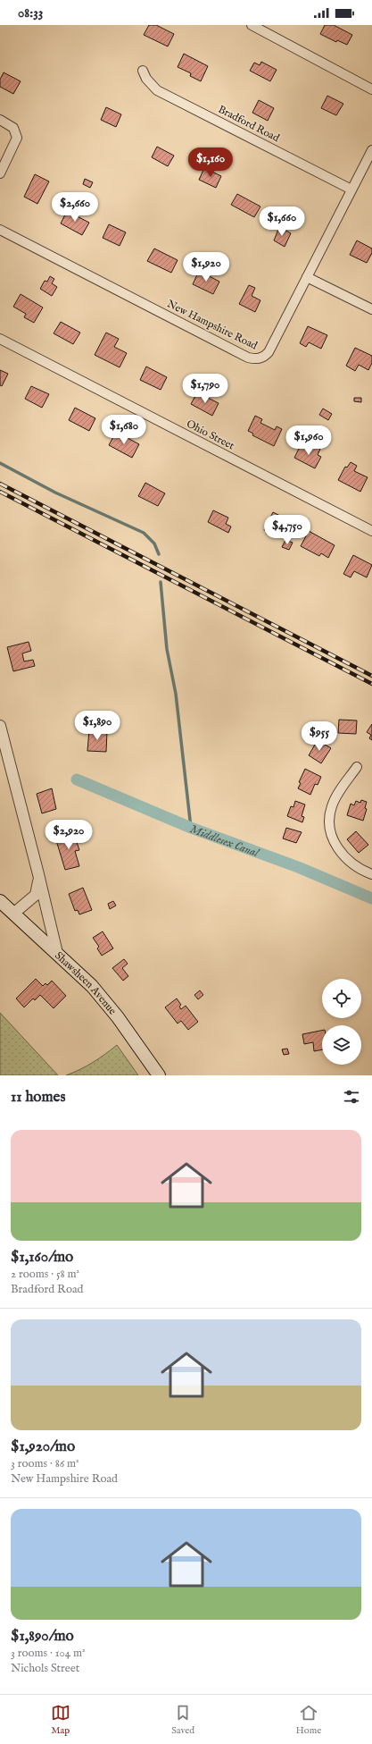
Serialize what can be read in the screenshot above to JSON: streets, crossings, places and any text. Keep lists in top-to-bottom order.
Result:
{
  "streets": {
    "main road": ["Shawsheen Avenue"],
    "street": ["Bradford Road", "New Hampshire Road", "Ohio Street"]
  },
  "crossings": [
    ["Bradford Road", "New Hampshire Road"]
  ],
  "water": ["Middlesex Canal"],
  "page": {
    "status": "08:33",
    "price": [
      "$1,160",
      "$2,660",
      "$1,660",
      "$1,920",
      "$1,790",
      "$1,680",
      "$1,960",
      "$4,750",
      "$1,890",
      "$955",
      "$2,920"
    ],
    "heading": "11 homes",
    "list": [
      {
        "name": "$1,160/mo",
        "note": "2 rooms · 58 m² · Bradford Road"
      },
      {
        "name": "$1,920/mo",
        "note": "3 rooms · 86 m² · New Hampshire Road"
      },
      {
        "name": "$1,890/mo",
        "note": "3 rooms · 104 m² · Nichols Street"
      }
    ],
    "tabs": ["Map", "Saved", "Home"]
  }
}
